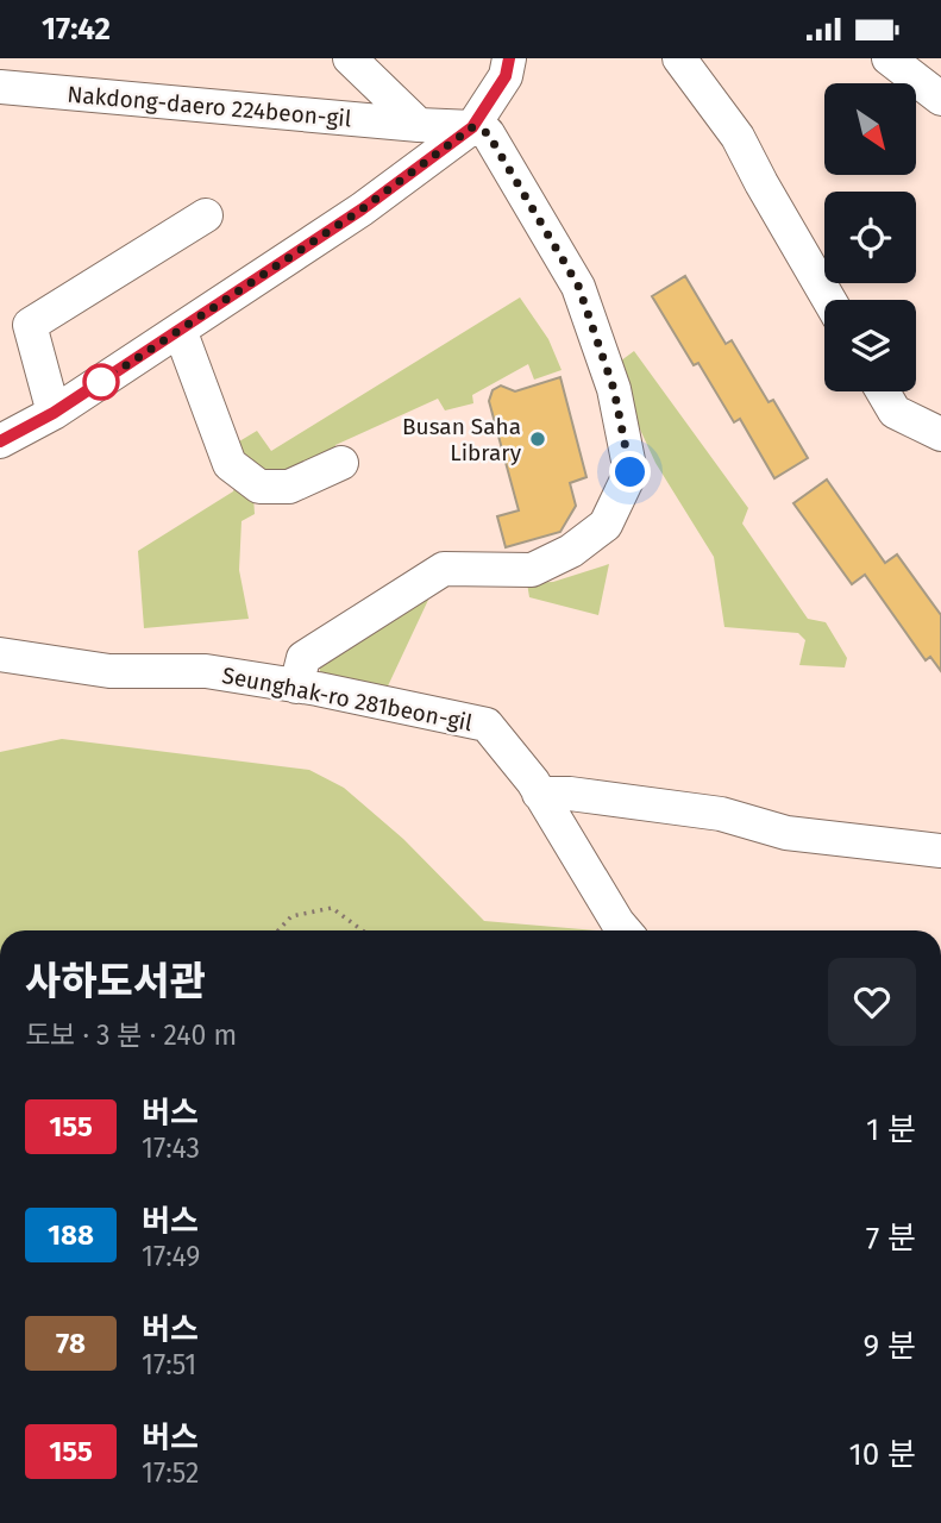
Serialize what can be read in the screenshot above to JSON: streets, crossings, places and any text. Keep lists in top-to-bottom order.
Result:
{
  "streets": {
    "street": ["Nakdong-daero 224beon-gil", "Seunghak-ro 281beon-gil"]
  },
  "places": ["Busan Saha Library"],
  "lines": ["bus line 155"],
  "north": "bottom right",
  "page": {
    "status": "17:42",
    "heading": ["사하도서관", "도보 · 3 분 · 240 m"],
    "list": [
      {
        "mark": "155",
        "name": "버스",
        "note": "17:43",
        "value": "1 분"
      },
      {
        "mark": "188",
        "name": "버스",
        "note": "17:49",
        "value": "7 분"
      },
      {
        "mark": "78",
        "name": "버스",
        "note": "17:51",
        "value": "9 분"
      },
      {
        "mark": "155",
        "name": "버스",
        "note": "17:52",
        "value": "10 분"
      }
    ]
  }
}
